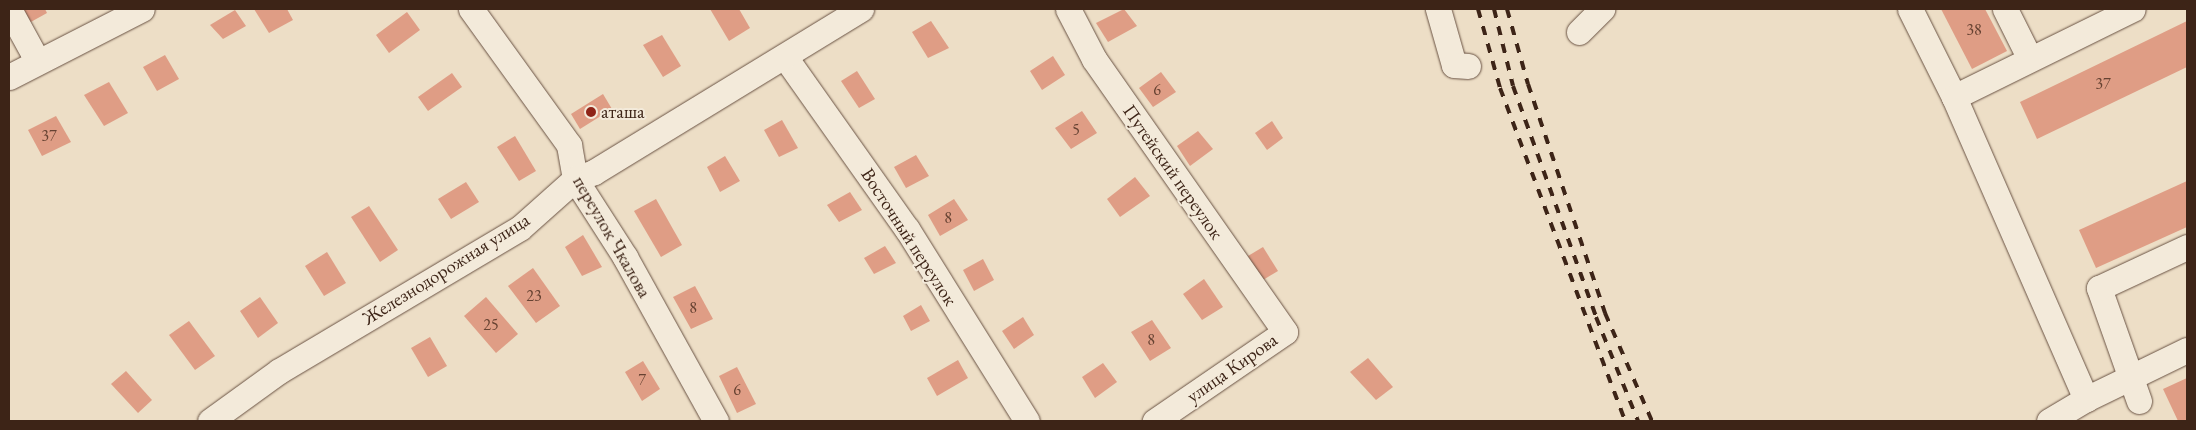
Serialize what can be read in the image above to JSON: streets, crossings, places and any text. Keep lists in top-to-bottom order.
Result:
{
  "streets": {
    "street": [
      "Путейский переулок",
      "переулок Чкалова",
      "Восточный переулок",
      "Железнодорожная улица",
      "улица Кирова"
    ]
  },
  "crossings": [
    ["Путейский переулок", "улица Кирова"],
    ["переулок Чкалова", "Железнодорожная улица"],
    ["Восточный переулок", "Железнодорожная улица"]
  ],
  "places": ["аташа"],
  "house_numbers": [
    "38",
    "37",
    "6",
    "5",
    "37",
    "8",
    "23",
    "8",
    "25",
    "8",
    "7",
    "6"
  ]
}
